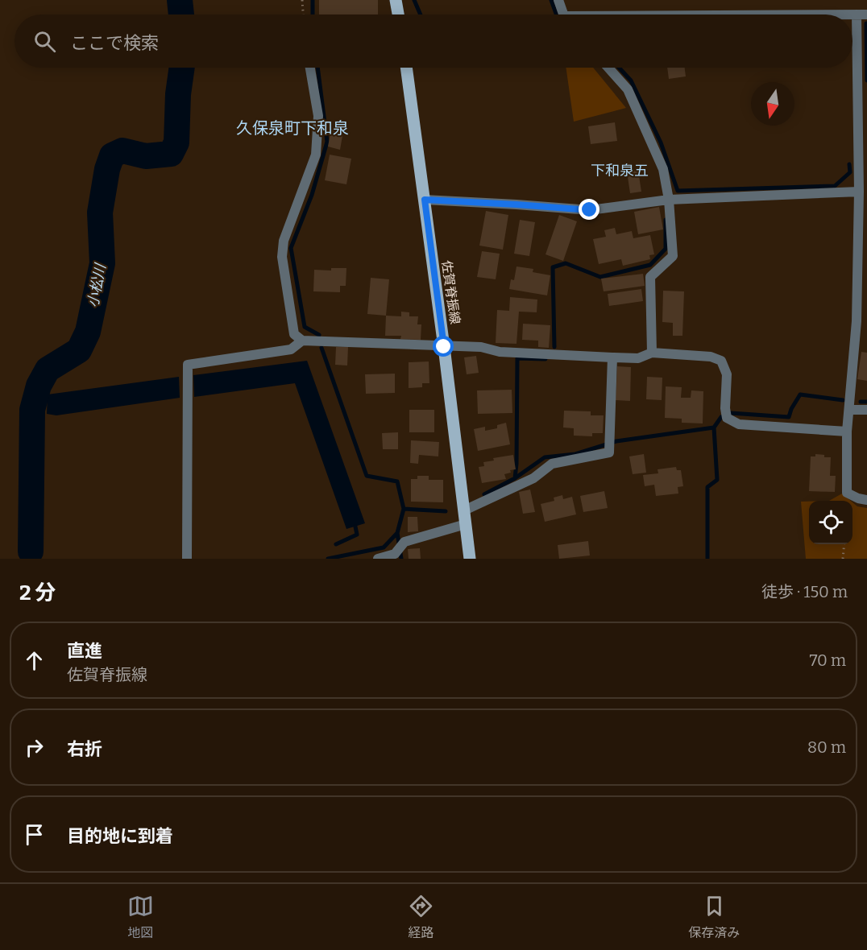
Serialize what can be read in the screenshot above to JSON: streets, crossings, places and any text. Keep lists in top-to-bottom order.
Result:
{
  "streets": {
    "main road": ["佐賀脊振線"]
  },
  "districts": ["久保泉町下和泉", "下和泉五"],
  "water": ["小松川"],
  "north": "bottom",
  "page": {
    "search": "ここで検索",
    "heading": ["2 分", "徒歩 · 150 m"],
    "list": [
      ["直進", "佐賀脊振線", "70 m"],
      ["右折", "80 m"],
      "目的地に到着"
    ],
    "nav": ["地図", "経路", "保存済み"]
  }
}
